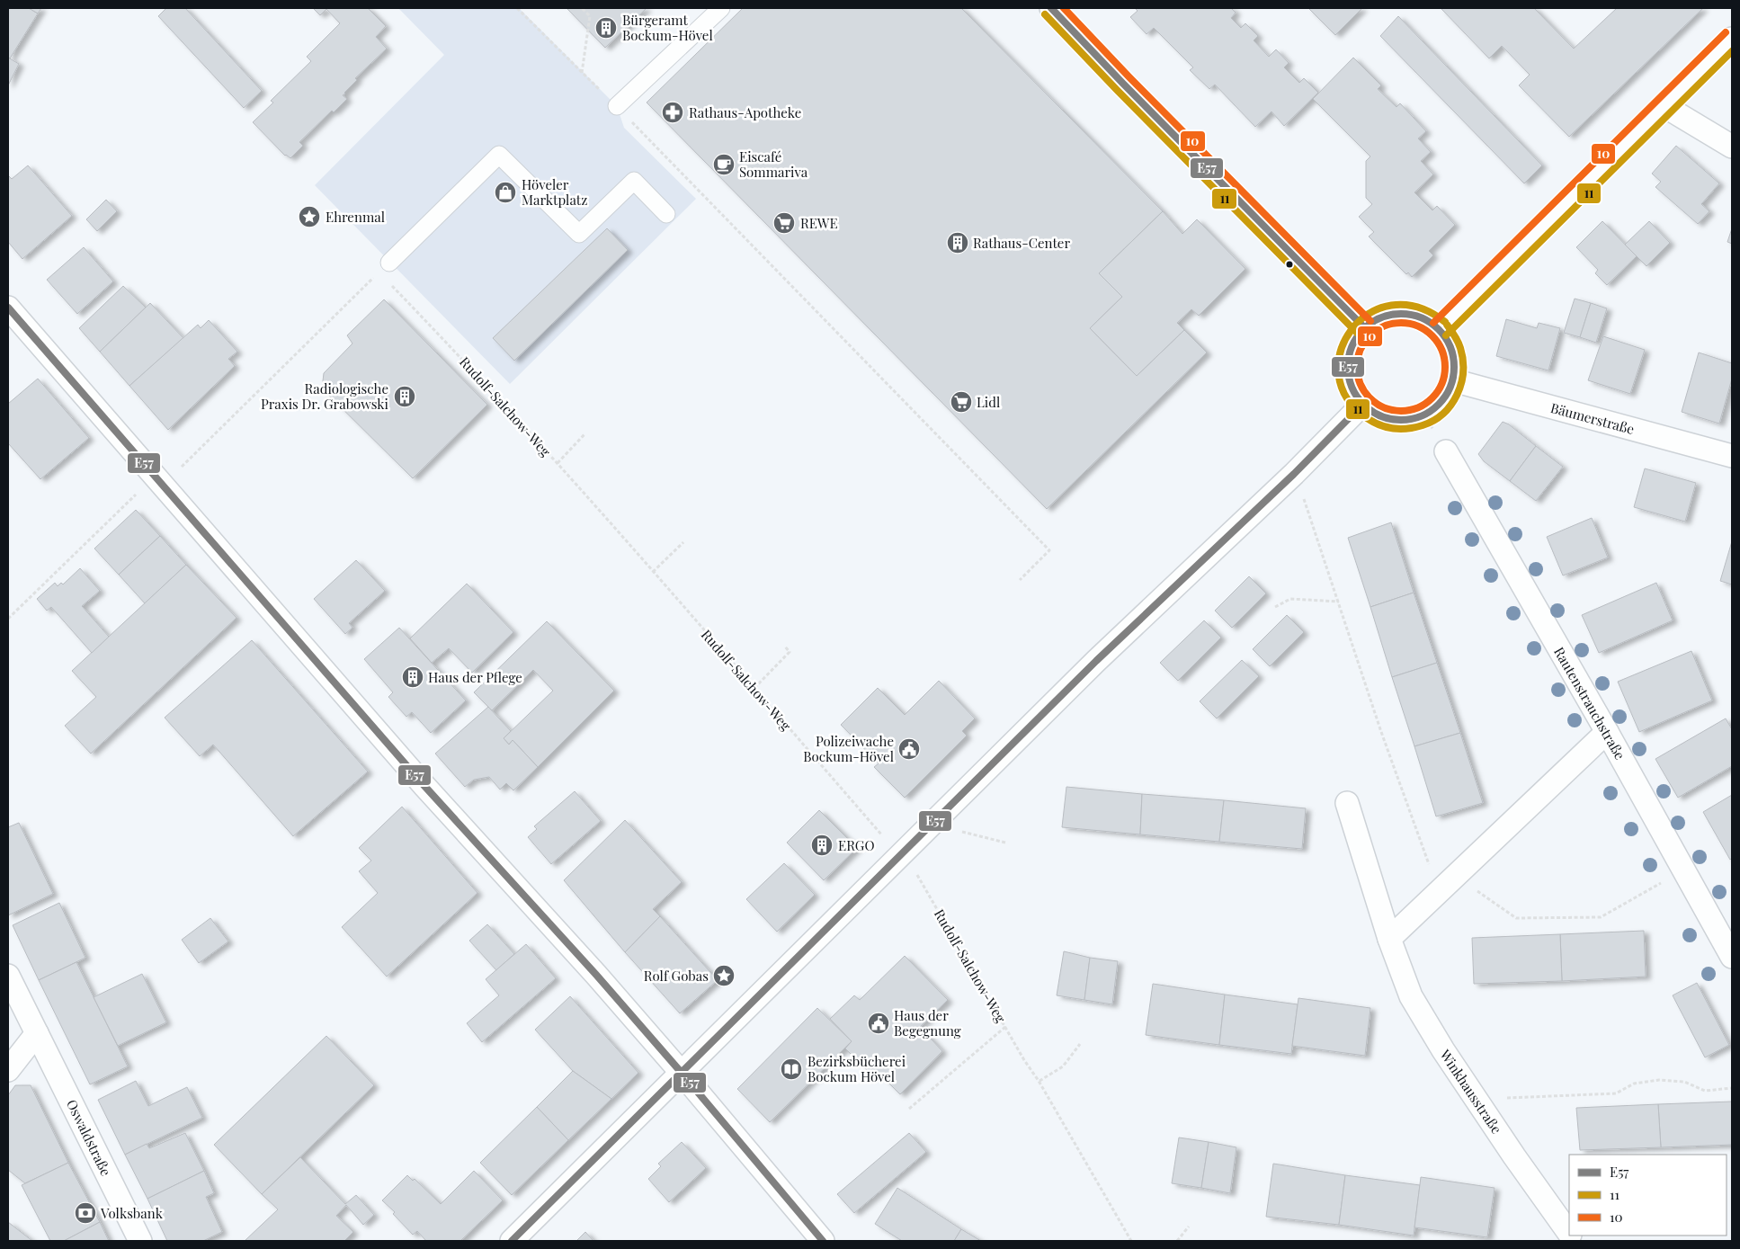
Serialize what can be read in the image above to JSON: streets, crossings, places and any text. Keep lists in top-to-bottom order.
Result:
{
  "streets": {
    "street": [
      "Bäumerstraße",
      "Rautenstrauchstraße",
      "Winkhausstraße",
      "Oswaldstraße"
    ],
    "path": ["Rudolf-Salchow-Weg"]
  },
  "places": {
    "building": [
      "Bürgeramt Bockum-Hövel",
      "Rathaus-Center",
      "Radiologische Praxis Dr. Grabowski",
      "Haus der Pflege",
      "ERGO"
    ],
    "pharmacy": ["Rathaus-Apotheke"],
    "cafe": ["Eiscafé Sommariva"],
    "shop": ["Höveler Marktplatz"],
    "place": ["Ehrenmal", "Rolf Gobas"],
    "supermarket": ["REWE", "Lidl"],
    "public building": ["Polizeiwache Bockum-Hövel", "Haus der Begegnung"],
    "library": ["Bezirksbücherei Bockum Hövel"],
    "bank": ["Volksbank"]
  },
  "lines": ["transit line E57", "transit line 10", "transit line 11"],
  "legend": ["E57", "11", "10"]
}
